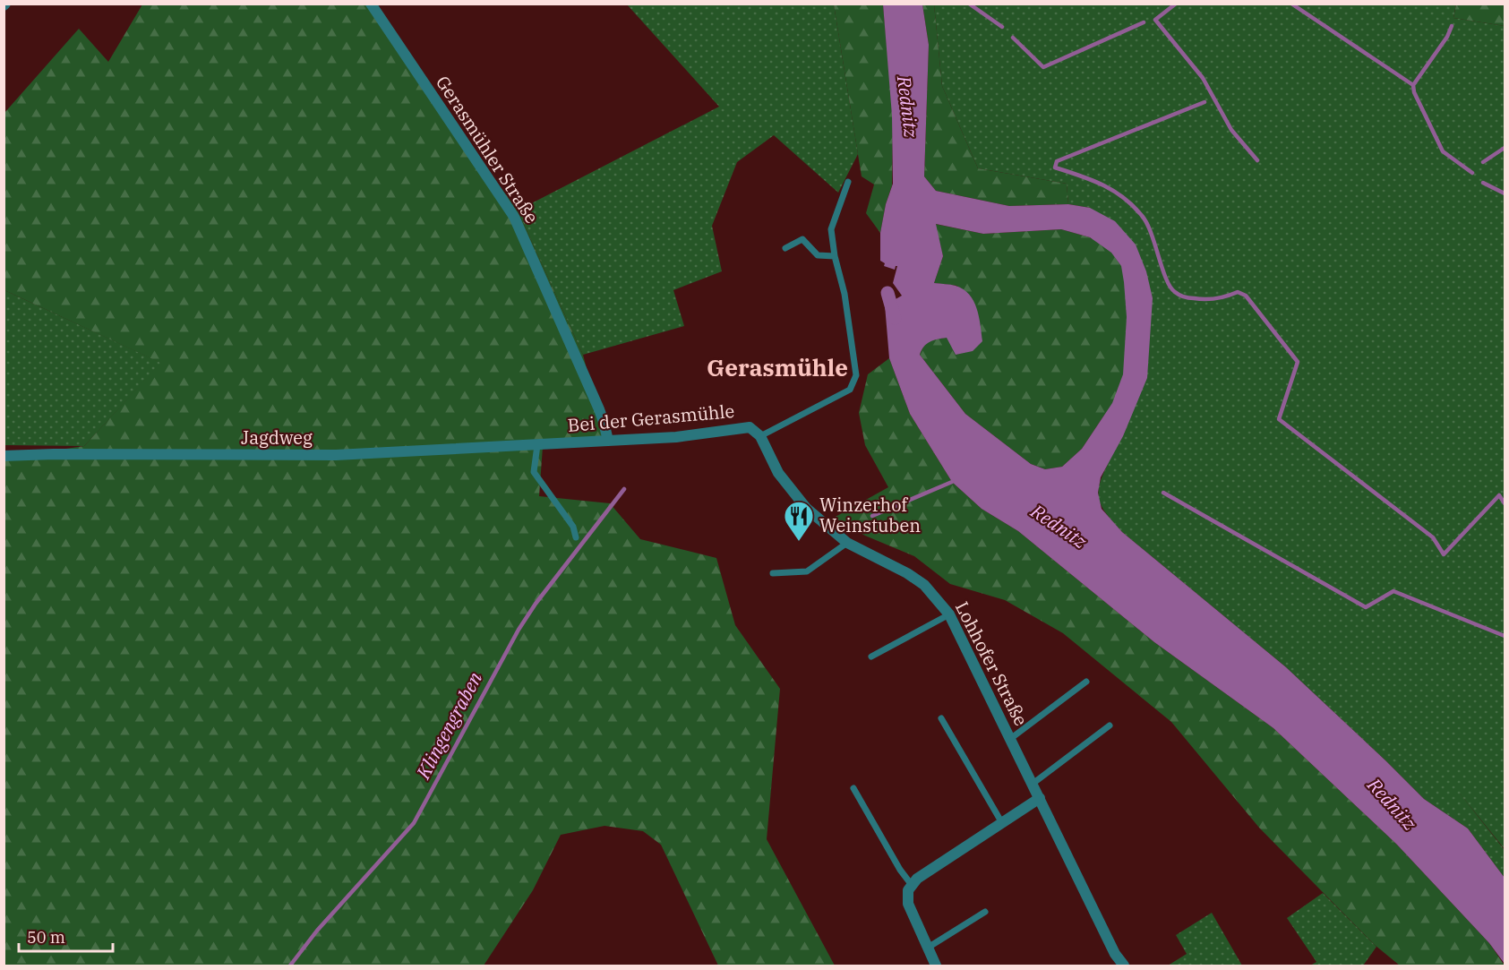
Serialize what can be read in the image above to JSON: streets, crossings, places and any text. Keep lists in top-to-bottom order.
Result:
{
  "streets": {
    "street": [
      "Gerasmühler Straße",
      "Bei der Gerasmühle",
      "Jagdweg",
      "Lohhofer Straße"
    ]
  },
  "crossings": [
    ["Gerasmühler Straße", "Bei der Gerasmühle"],
    ["Bei der Gerasmühle", "Jagdweg"],
    ["Bei der Gerasmühle", "Lohhofer Straße"]
  ],
  "districts": ["Gerasmühle"],
  "water": ["Rednitz", "Klingengraben"],
  "places": {
    "restaurant": ["Winzerhof Weinstuben"]
  },
  "scale_bar": "50 m"
}
